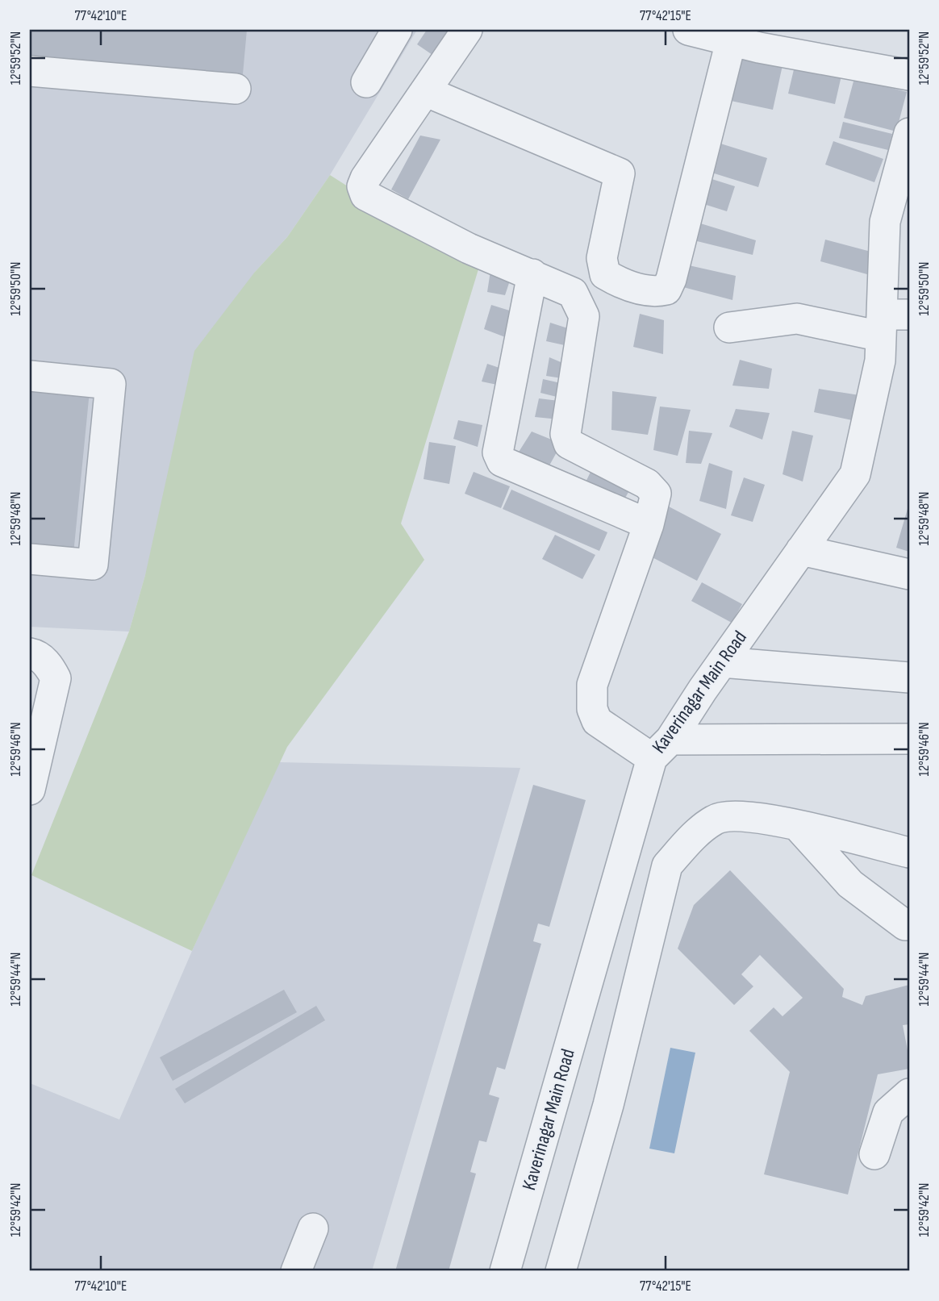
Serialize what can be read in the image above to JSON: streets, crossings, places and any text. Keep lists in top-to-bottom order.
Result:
{
  "streets": {
    "street": ["Kaverinagar Main Road"]
  },
  "coordinates": [
    "77°42'10\"E",
    "77°42'15\"E",
    "12°59'52\"N",
    "12°59'50\"N",
    "12°59'48\"N",
    "12°59'46\"N",
    "12°59'44\"N",
    "12°59'42\"N"
  ]
}
